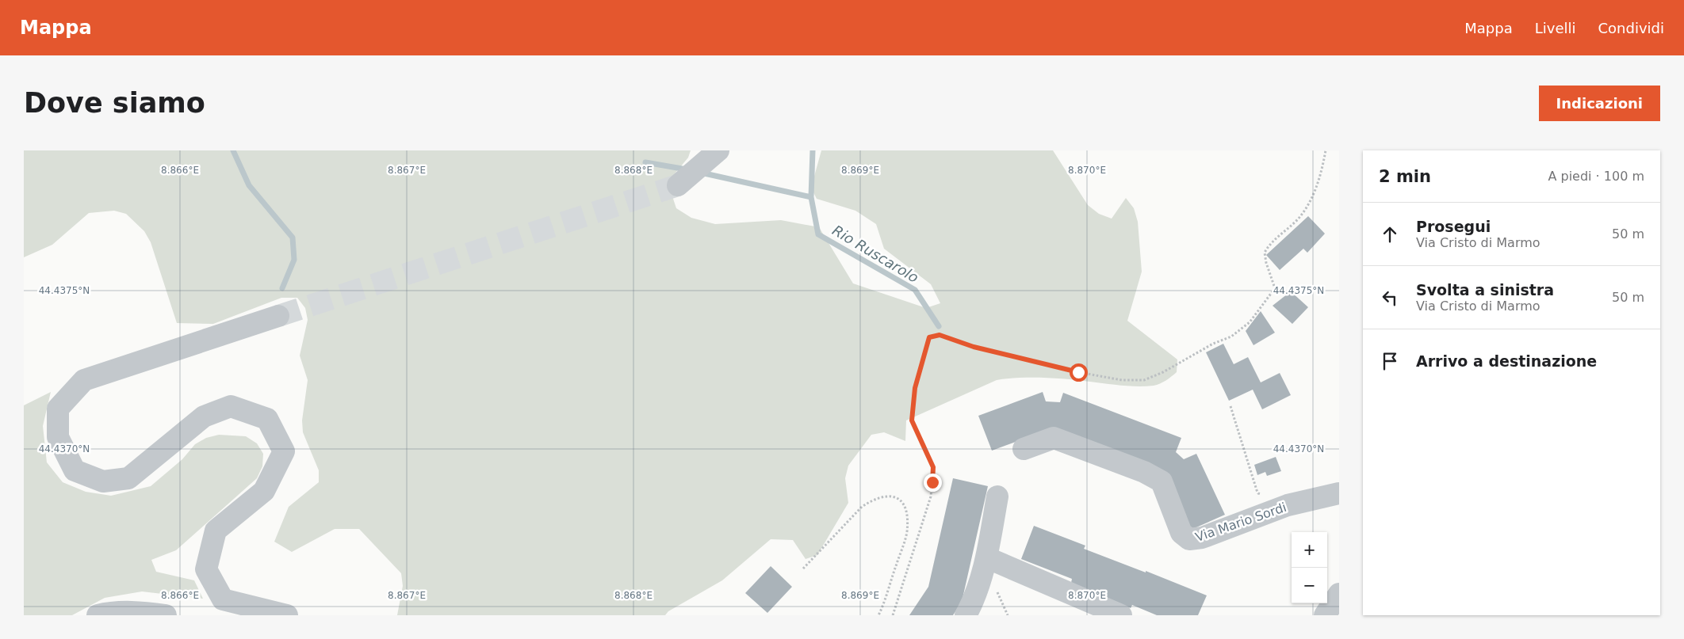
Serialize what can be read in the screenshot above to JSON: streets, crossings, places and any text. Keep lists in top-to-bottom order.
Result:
{
  "streets": {
    "street": ["Via Mario Sordi"]
  },
  "water": ["Rio Ruscarolo"],
  "page": {
    "header": "Mappa",
    "nav": ["Mappa", "Livelli", "Condividi"],
    "buttons": "Indicazioni",
    "title": "Dove siamo",
    "heading": ["2 min", "A piedi · 100 m"],
    "list": [
      ["Prosegui", "Via Cristo di Marmo", "50 m"],
      ["Svolta a sinistra", "Via Cristo di Marmo", "50 m"],
      "Arrivo a destinazione"
    ],
    "map_buttons": ["+", "−"]
  },
  "coordinates": [
    "8.866°E",
    "8.867°E",
    "8.868°E",
    "8.869°E",
    "8.870°E",
    "44.4375°N",
    "44.4370°N"
  ]
}
